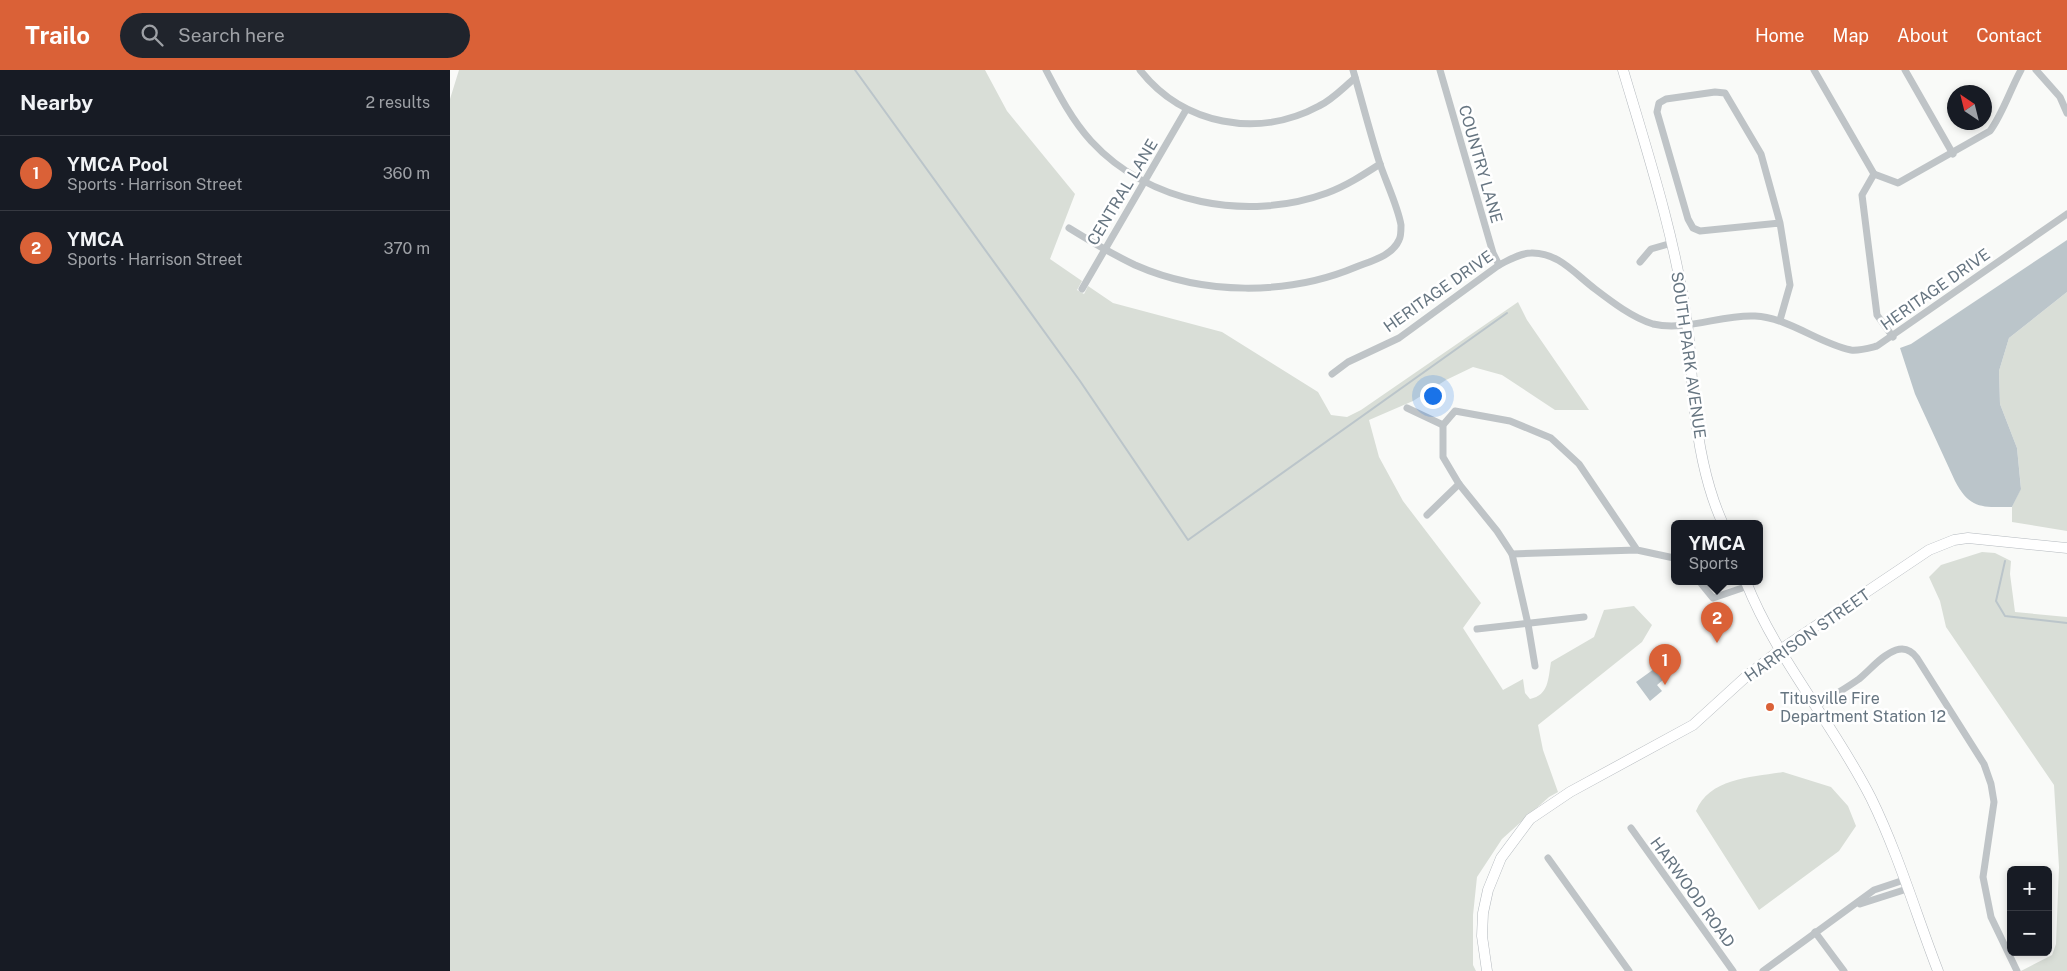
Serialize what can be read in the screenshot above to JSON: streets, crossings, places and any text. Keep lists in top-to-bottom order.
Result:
{
  "streets": {
    "street": [
      "COUNTRY LANE",
      "CENTRAL LANE",
      "HERITAGE DRIVE",
      "SOUTH PARK AVENUE",
      "HARRISON STREET",
      "HARWOOD ROAD"
    ]
  },
  "crossings": [
    ["COUNTRY LANE", "HERITAGE DRIVE"],
    ["HERITAGE DRIVE", "SOUTH PARK AVENUE"]
  ],
  "places": ["Titusville Fire Department Station 12"],
  "north": "top left",
  "page": {
    "header": "Trailo",
    "search": "Search here",
    "nav": [
      "Home",
      "Map",
      "About",
      "Contact"
    ],
    "heading": ["Nearby", "2 results"],
    "list": [
      {
        "mark": "1",
        "name": "YMCA Pool",
        "note": "Sports · Harrison Street",
        "value": "360 m"
      },
      {
        "mark": "2",
        "name": "YMCA",
        "note": "Sports · Harrison Street",
        "value": "370 m"
      }
    ],
    "popup": ["YMCA", "Sports"],
    "pins": ["2", "1"],
    "map_buttons": ["+", "−"]
  }
}
